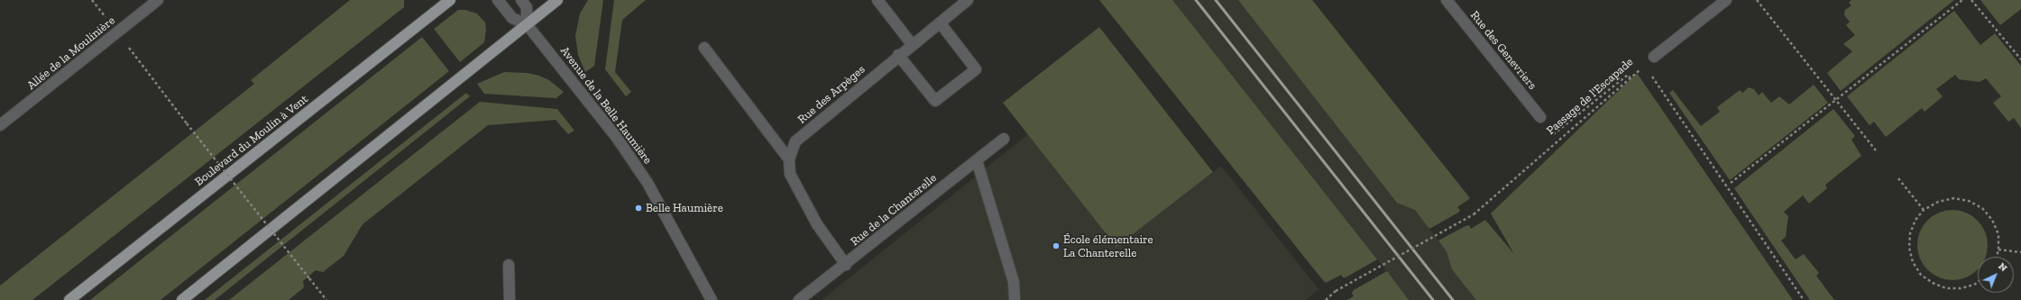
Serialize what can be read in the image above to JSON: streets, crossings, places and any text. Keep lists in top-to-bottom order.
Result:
{
  "streets": {
    "main road": ["Boulevard du Moulin à Vent"],
    "street": [
      "Rue des Genevriers",
      "Allée de la Moulinière",
      "Rue des Arpèges",
      "Avenue de la Belle Haumière",
      "Rue de la Chanterelle"
    ],
    "path": ["Passage de l'Escapade"]
  },
  "crossings": [
    ["Rue des Arpèges", "Rue de la Chanterelle"]
  ],
  "places": ["Belle Haumière", "École élémentaire La Chanterelle"],
  "north": "top right"
}
